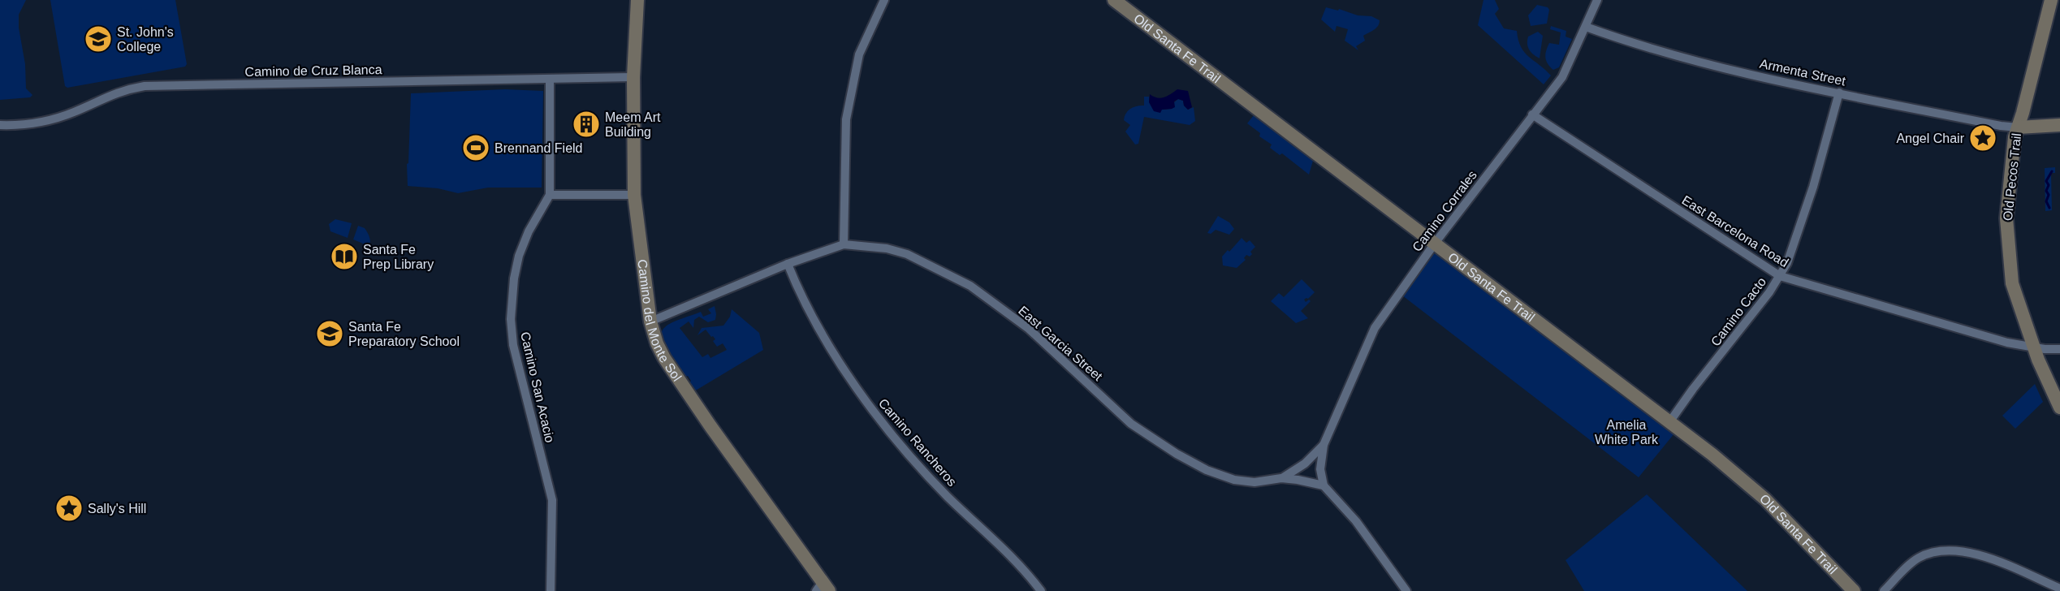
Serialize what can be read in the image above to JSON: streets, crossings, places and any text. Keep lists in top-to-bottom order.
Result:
{
  "streets": {
    "street": [
      "Old Santa Fe Trail",
      "Camino de Cruz Blanca",
      "Armenta Street",
      "Old Pecos Trail",
      "Camino Corrales",
      "East Barcelona Road",
      "Camino Cacto",
      "Camino del Monte Sol",
      "East Garcia Street",
      "Camino San Acacio",
      "Camino Rancheros"
    ]
  },
  "crossings": [
    ["Old Santa Fe Trail", "Camino Corrales"],
    ["Old Santa Fe Trail", "Camino Cacto"],
    ["Camino de Cruz Blanca", "Camino del Monte Sol"],
    ["Armenta Street", "Old Pecos Trail"],
    ["Armenta Street", "Camino Corrales"],
    ["Armenta Street", "Camino Cacto"],
    ["Old Pecos Trail", "East Barcelona Road"],
    ["Camino Corrales", "East Barcelona Road"],
    ["Camino Corrales", "East Garcia Street"],
    ["East Barcelona Road", "Camino Cacto"],
    ["Camino del Monte Sol", "East Garcia Street"],
    ["East Garcia Street", "Camino Rancheros"]
  ],
  "parks": ["Amelia White Park"],
  "places": {
    "school or university": ["St. John's College", "Santa Fe Preparatory School"],
    "building": ["Meem Art Building"],
    "place": ["Angel Chair", "Sally's Hill"],
    "sports": ["Brennand Field"],
    "library": ["Santa Fe Prep Library"]
  }
}
